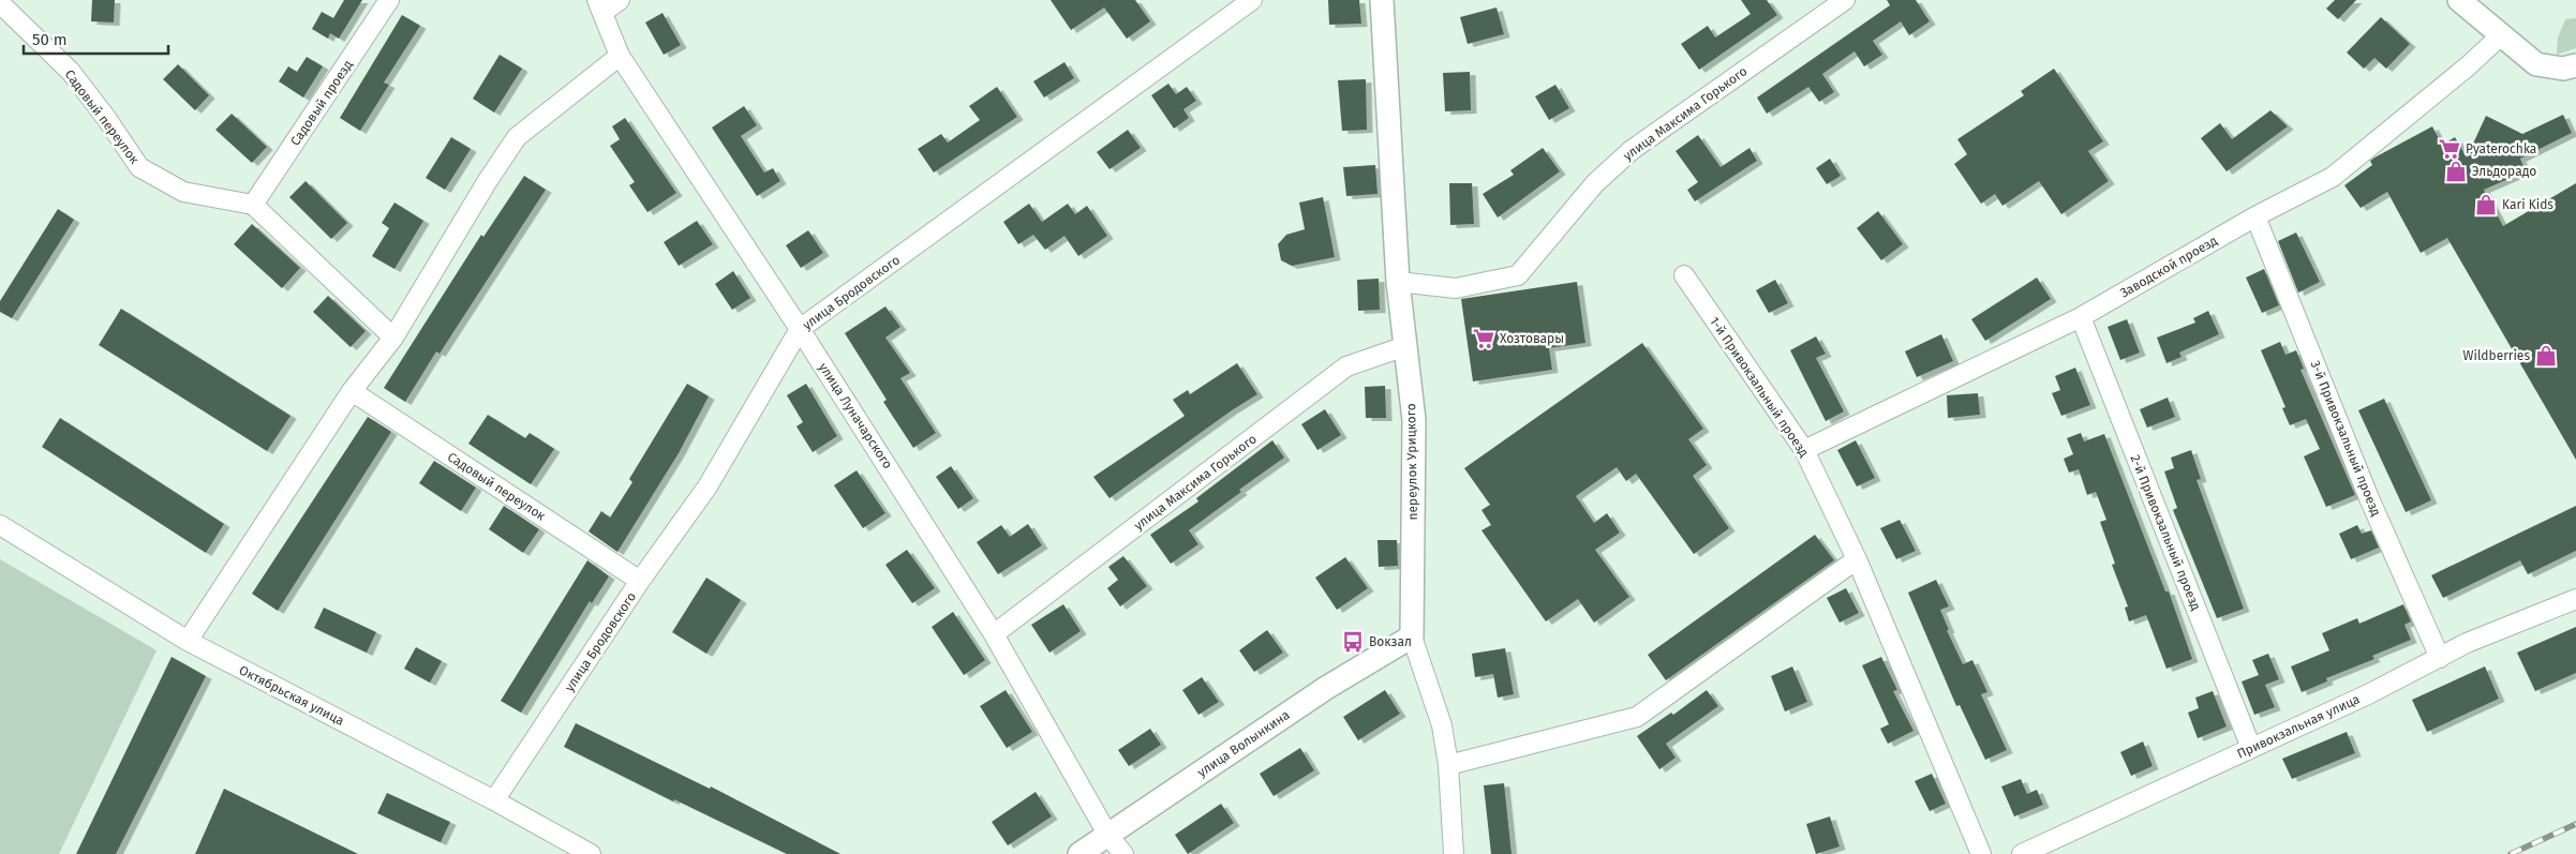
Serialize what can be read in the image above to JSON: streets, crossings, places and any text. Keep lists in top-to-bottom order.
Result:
{
  "streets": {
    "street": [
      "Садовый проезд",
      "улица Максима Горького",
      "Садовый переулок",
      "Заводской проезд",
      "улица Бродовского",
      "1-й Привокзальный проезд",
      "улица Луначарского",
      "3-й Привокзальный проезд",
      "переулок Урицкого",
      "2-й Привокзальный проезд",
      "Октябрьская улица",
      "Привокзальная улица",
      "улица Волынкина"
    ]
  },
  "crossings": [
    ["Садовый проезд", "Садовый переулок"],
    ["улица Максима Горького", "улица Луначарского"],
    ["улица Максима Горького", "переулок Урицкого"],
    ["Садовый переулок", "улица Бродовского"],
    ["Заводской проезд", "1-й Привокзальный проезд"],
    ["Заводской проезд", "3-й Привокзальный проезд"],
    ["Заводской проезд", "2-й Привокзальный проезд"],
    ["улица Бродовского", "улица Луначарского"],
    ["улица Бродовского", "Октябрьская улица"],
    ["улица Луначарского", "улица Волынкина"],
    ["3-й Привокзальный проезд", "Привокзальная улица"],
    ["переулок Урицкого", "улица Волынкина"],
    ["2-й Привокзальный проезд", "Привокзальная улица"]
  ],
  "places": {
    "supermarket": ["Pyaterochka", "Хозтовары"],
    "shop": ["Эльдорадо", "Kari Kids", "Wildberries"],
    "bus stop": ["Вокзал"]
  },
  "scale_bar": "50 m"
}
